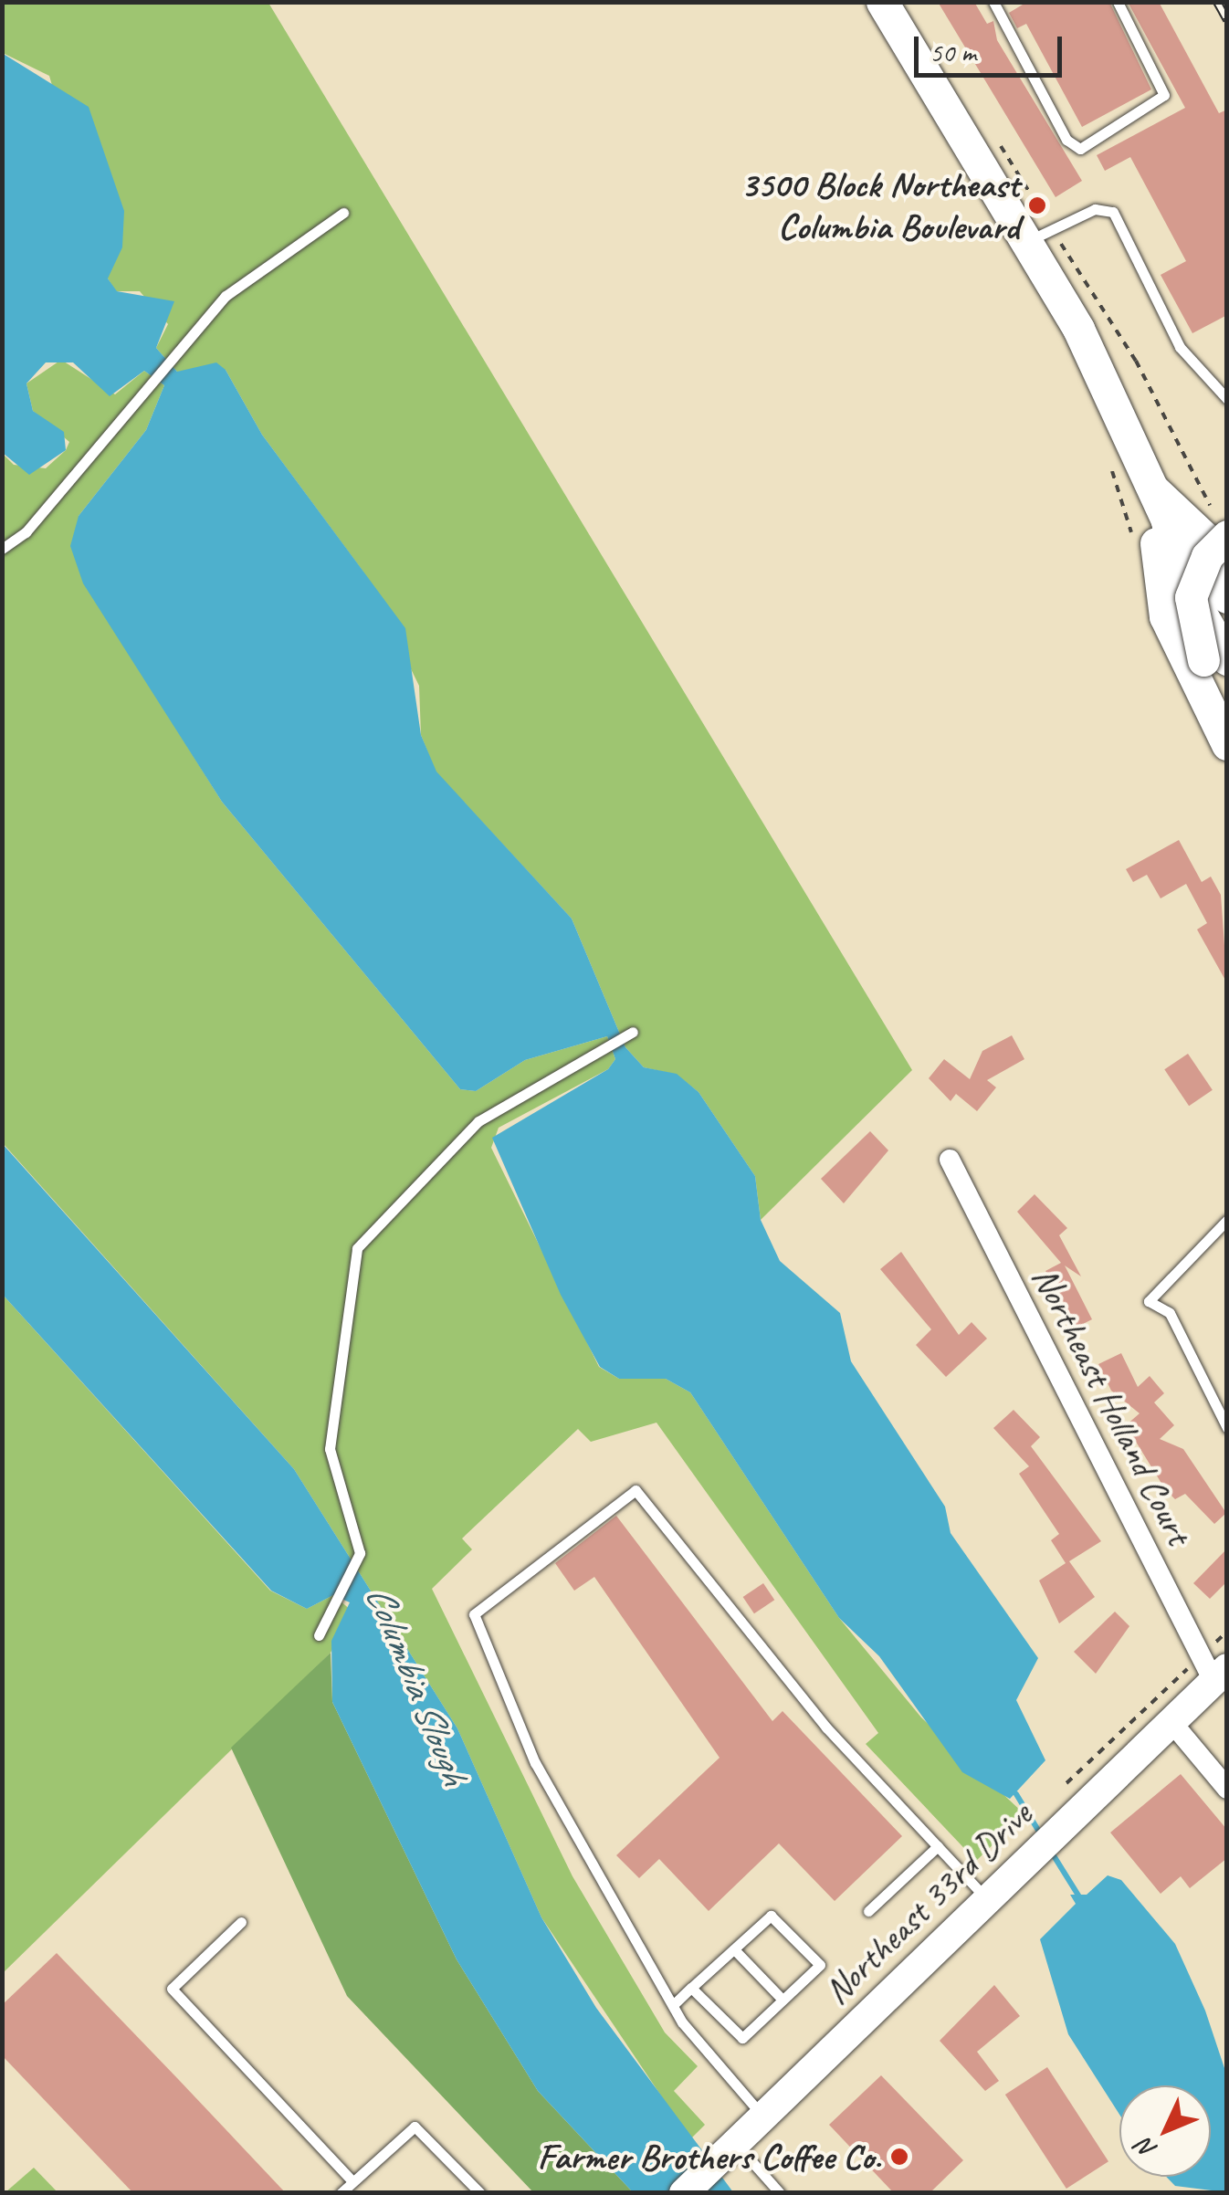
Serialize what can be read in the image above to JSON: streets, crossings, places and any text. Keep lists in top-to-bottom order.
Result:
{
  "streets": {
    "main road": ["Northeast 33rd Drive"],
    "street": ["Northeast Holland Court"]
  },
  "crossings": [
    ["Northeast Holland Court", "Northeast 33rd Drive"]
  ],
  "water": ["Columbia Slough"],
  "places": ["3500 Block Northeast Columbia Boulevard", "Farmer Brothers Coffee Co."],
  "scale_bar": "50 m",
  "north": "bottom left"
}
